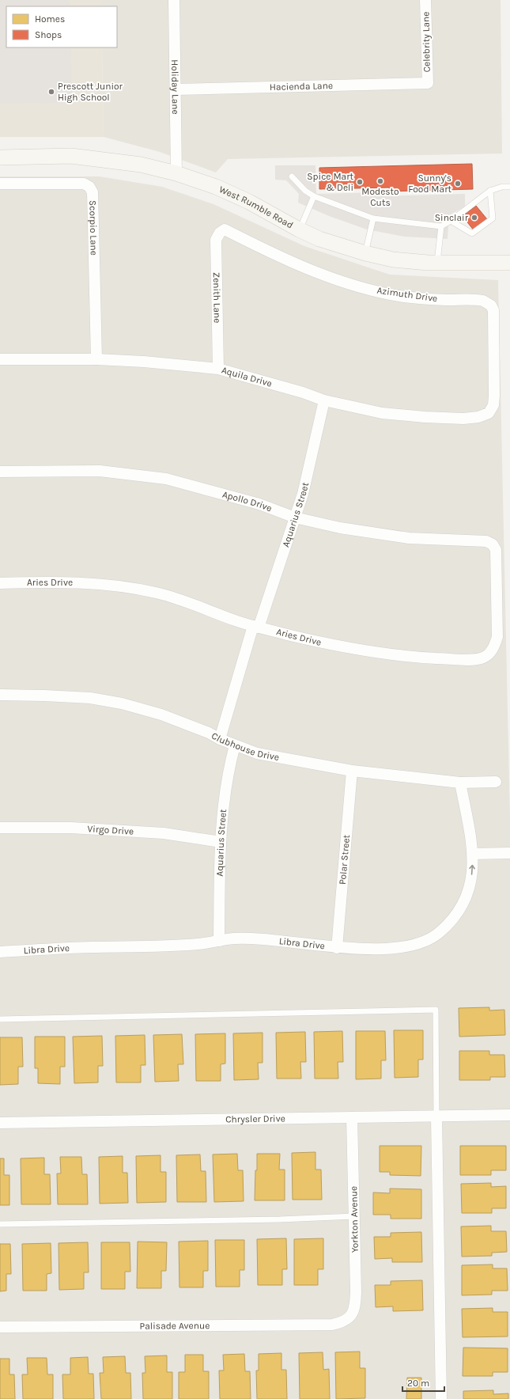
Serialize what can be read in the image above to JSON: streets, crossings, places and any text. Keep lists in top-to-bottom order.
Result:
{
  "streets": {
    "street": [
      "Celebrity Lane",
      "Hacienda Lane",
      "Holiday Lane",
      "West Rumble Road",
      "Scorpio Lane",
      "Azimuth Drive",
      "Zenith Lane",
      "Aquila Drive",
      "Apollo Drive",
      "Aquarius Street",
      "Aries Drive",
      "Clubhouse Drive",
      "Virgo Drive",
      "Polar Street",
      "Libra Drive",
      "Chrysler Drive",
      "Yorkton Avenue",
      "Palisade Avenue"
    ]
  },
  "crossings": [
    ["Celebrity Lane", "Hacienda Lane"],
    ["Hacienda Lane", "Holiday Lane"],
    ["Holiday Lane", "West Rumble Road"],
    ["Scorpio Lane", "Aquila Drive"],
    ["Azimuth Drive", "Zenith Lane"],
    ["Azimuth Drive", "Aquila Drive"],
    ["Zenith Lane", "Aquila Drive"],
    ["Aquila Drive", "Aquarius Street"],
    ["Apollo Drive", "Aquarius Street"],
    ["Apollo Drive", "Aries Drive"],
    ["Aquarius Street", "Aries Drive"],
    ["Aquarius Street", "Clubhouse Drive"],
    ["Aquarius Street", "Virgo Drive"],
    ["Aquarius Street", "Libra Drive"],
    ["Clubhouse Drive", "Polar Street"],
    ["Clubhouse Drive", "Libra Drive"],
    ["Polar Street", "Libra Drive"],
    ["Chrysler Drive", "Yorkton Avenue"],
    ["Yorkton Avenue", "Palisade Avenue"]
  ],
  "places": [
    "Prescott Junior High School",
    "Modesto Cuts",
    "Spice Mart & Deli",
    "Sunny's Food Mart",
    "Sinclair"
  ],
  "legend": ["Homes", "Shops"],
  "scale_bar": "20 m"
}
